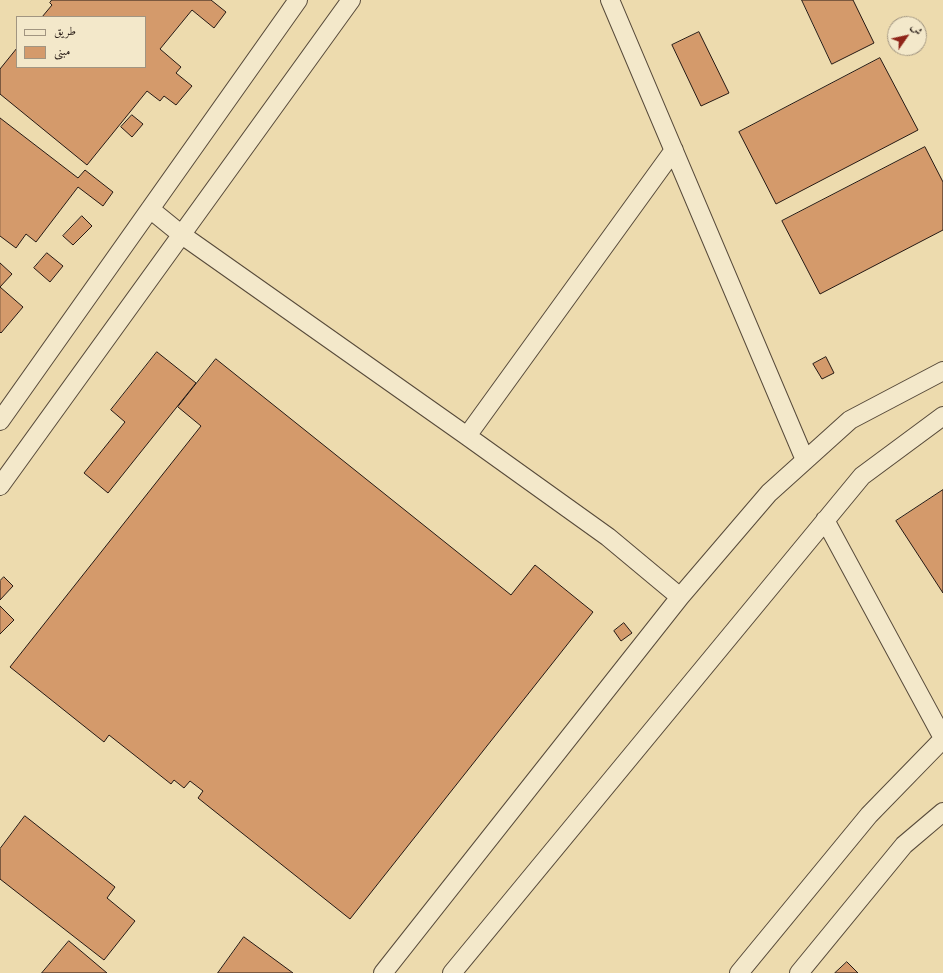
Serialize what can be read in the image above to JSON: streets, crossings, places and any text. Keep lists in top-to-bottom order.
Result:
{
  "legend": ["طريق", "مبنى"],
  "north": "top right"
}
